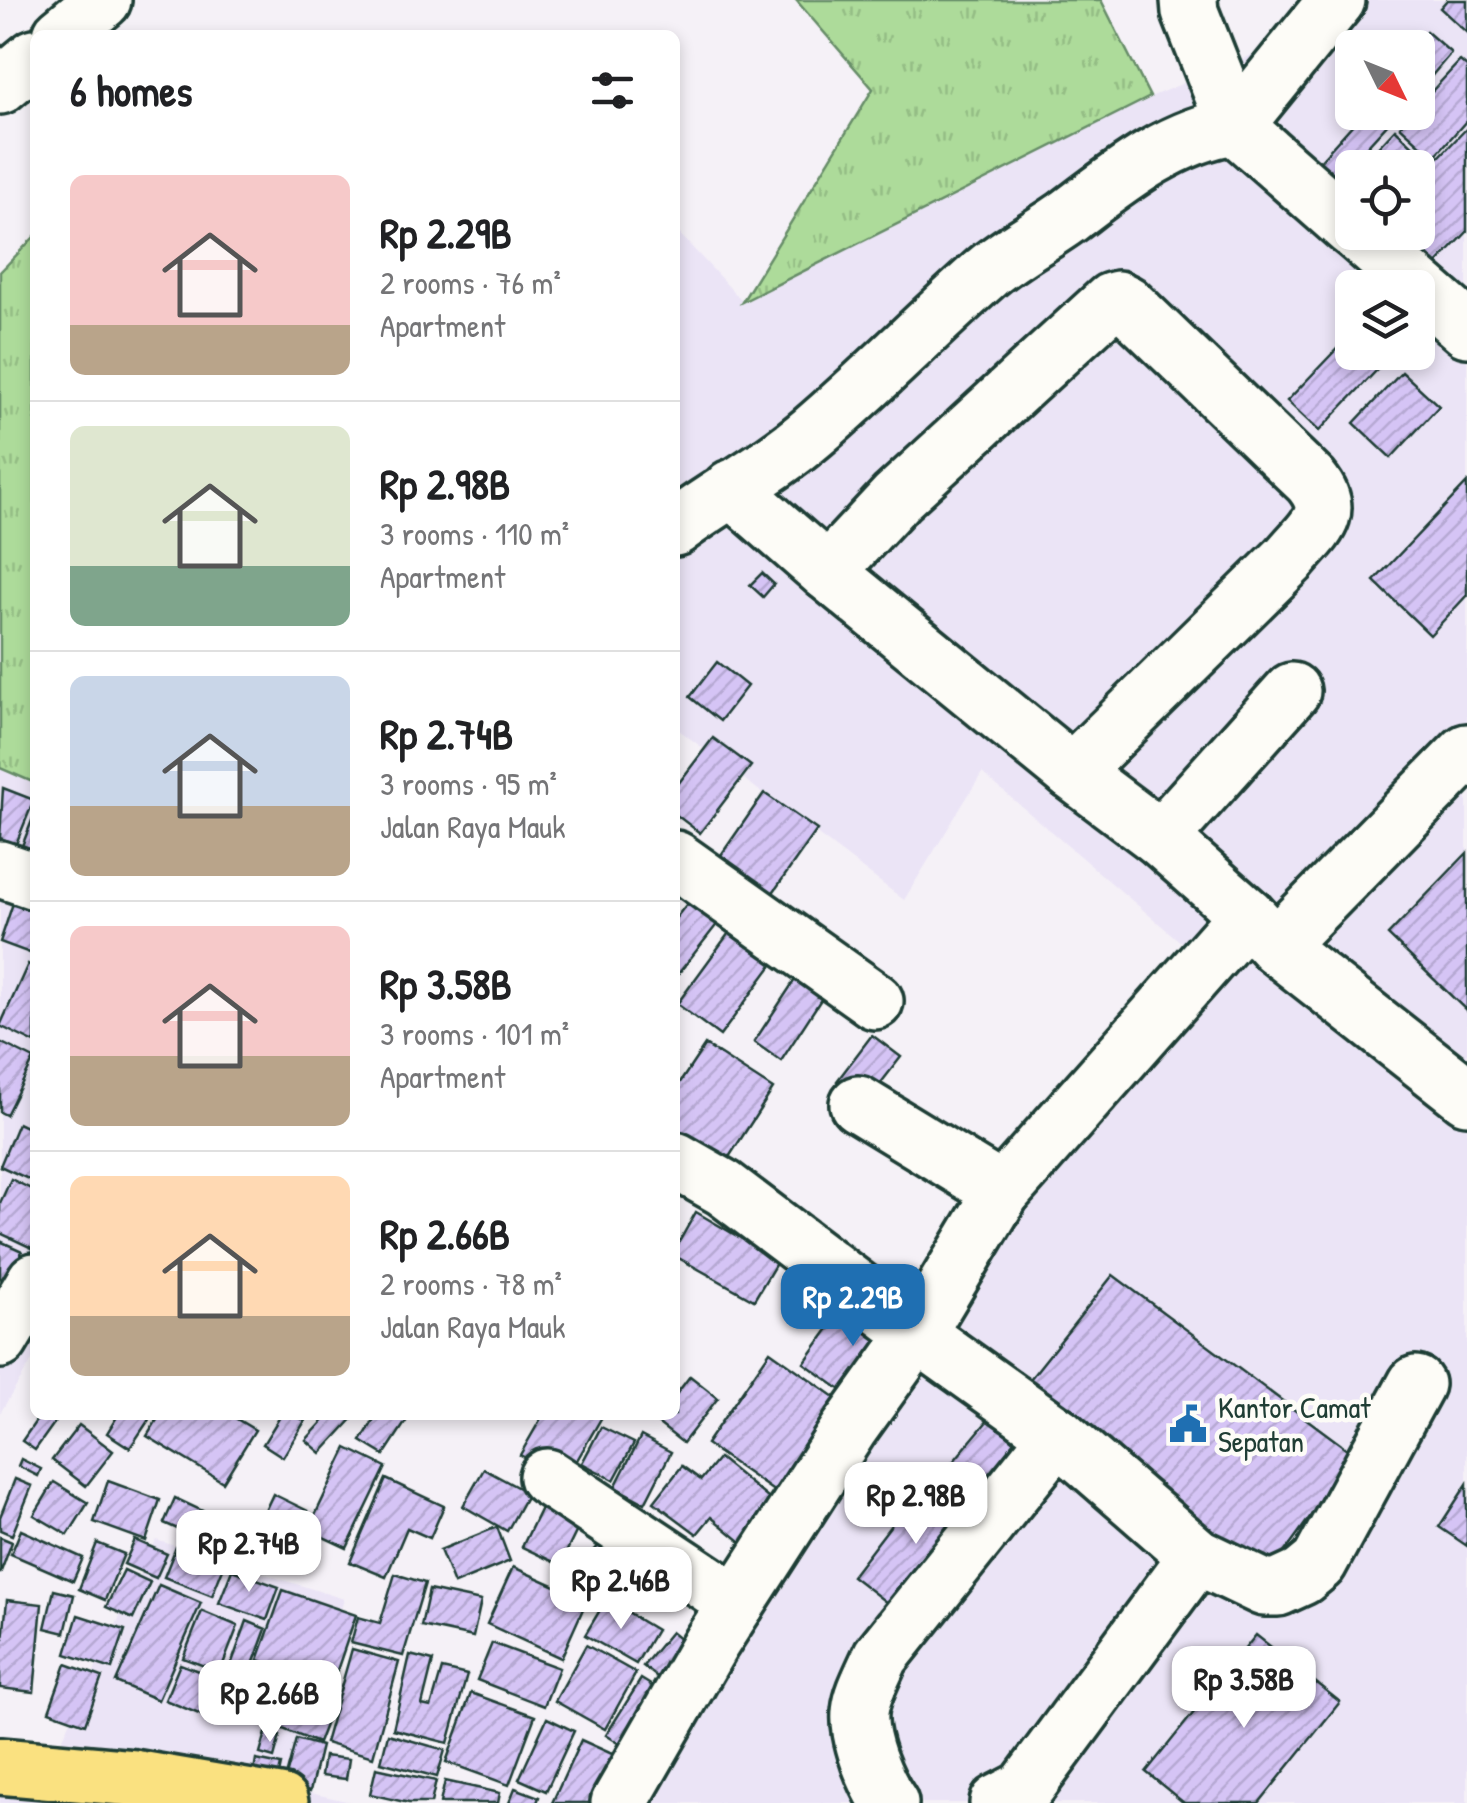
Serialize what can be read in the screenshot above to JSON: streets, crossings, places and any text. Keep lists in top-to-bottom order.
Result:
{
  "places": {
    "public building": ["Kantor Camat Sepatan"]
  },
  "north": "bottom right",
  "page": {
    "heading": "6 homes",
    "list": [
      {
        "name": "Rp 2.29B",
        "note": "2 rooms · 76 m² · Apartment"
      },
      {
        "name": "Rp 2.98B",
        "note": "3 rooms · 110 m² · Apartment"
      },
      {
        "name": "Rp 2.74B",
        "note": "3 rooms · 95 m² · Jalan Raya Mauk"
      },
      {
        "name": "Rp 3.58B",
        "note": "3 rooms · 101 m² · Apartment"
      },
      {
        "name": "Rp 2.66B",
        "note": "2 rooms · 78 m² · Jalan Raya Mauk"
      }
    ],
    "price": [
      "Rp 2.29B",
      "Rp 2.98B",
      "Rp 2.74B",
      "Rp 2.46B",
      "Rp 3.58B",
      "Rp 2.66B"
    ]
  }
}
